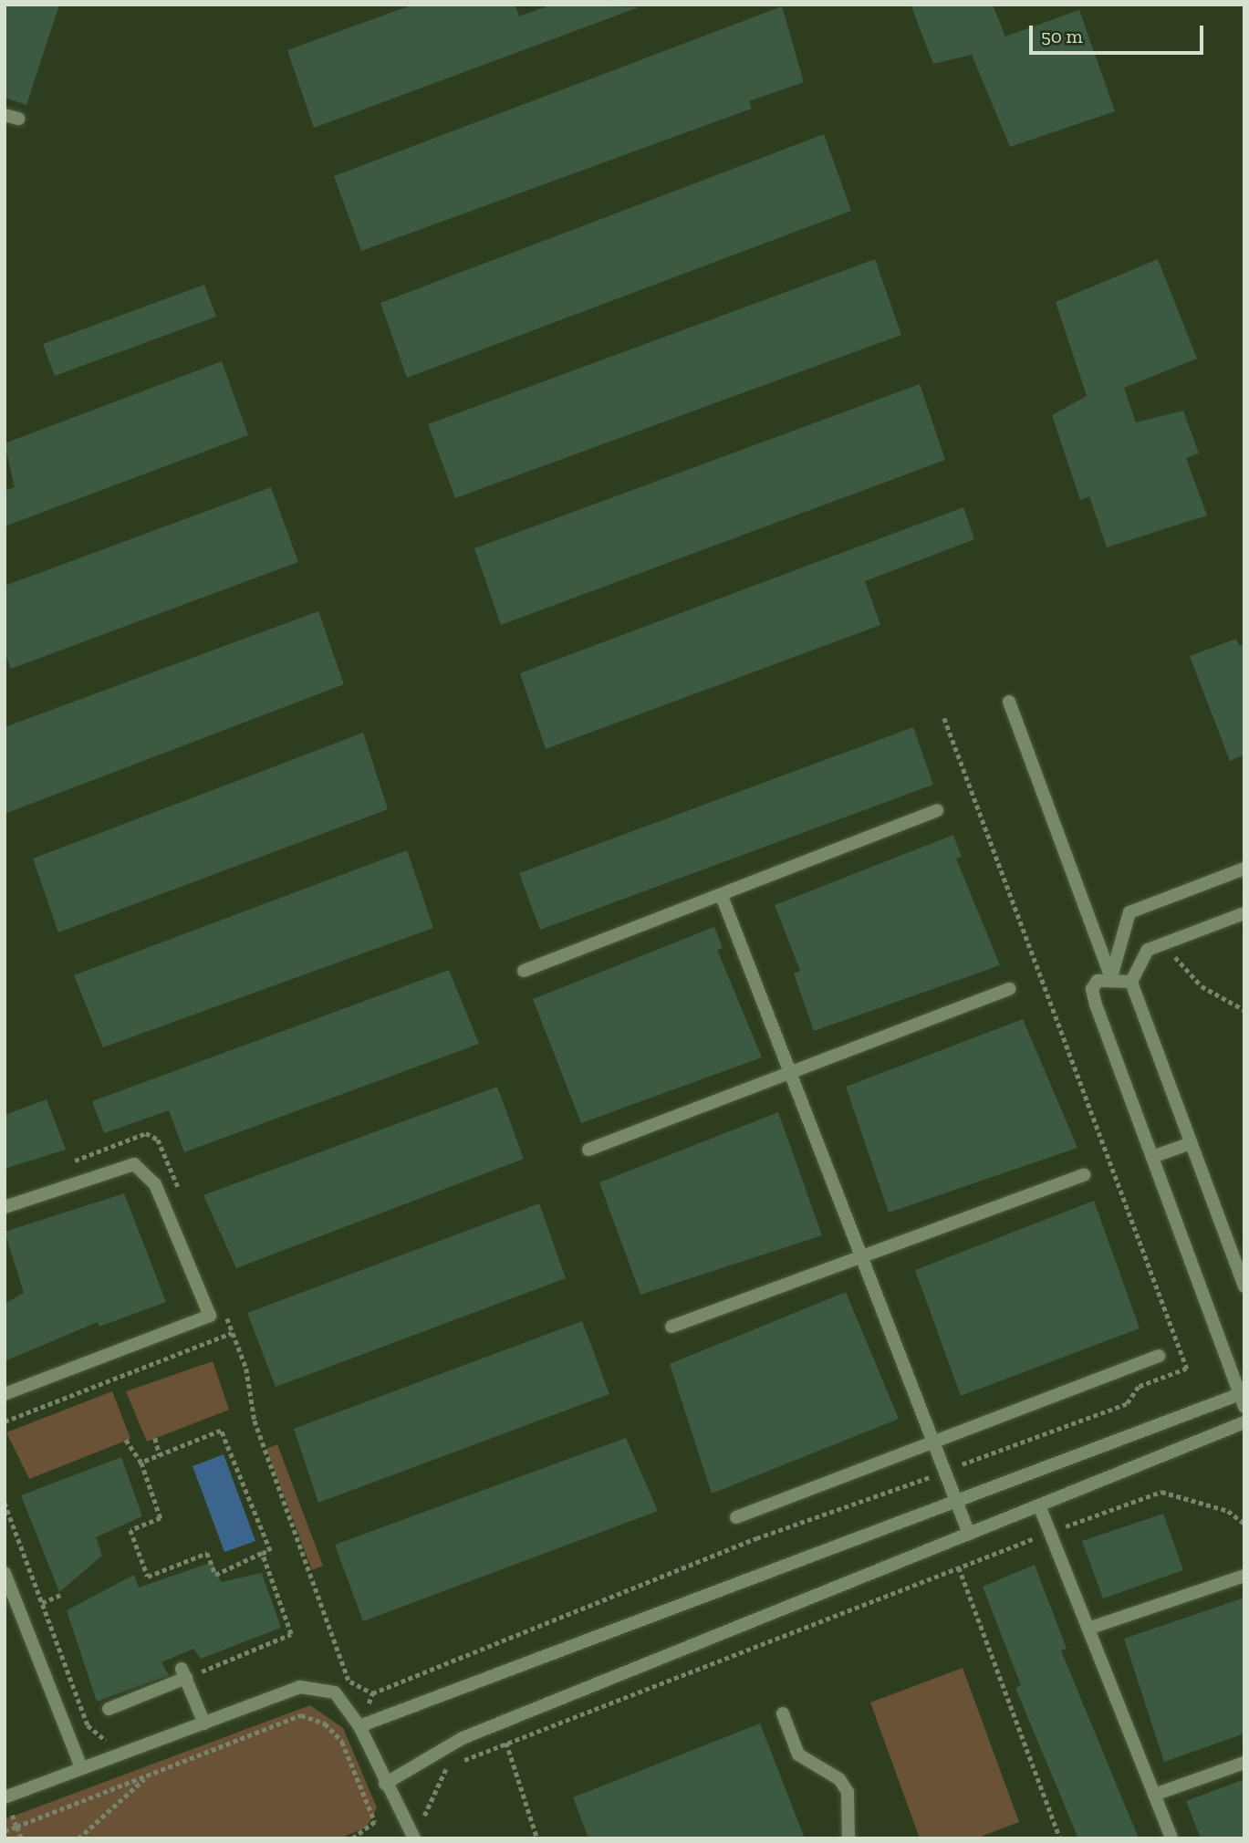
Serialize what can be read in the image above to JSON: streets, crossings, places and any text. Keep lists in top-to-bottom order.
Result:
{
  "scale_bar": "50 m"
}
